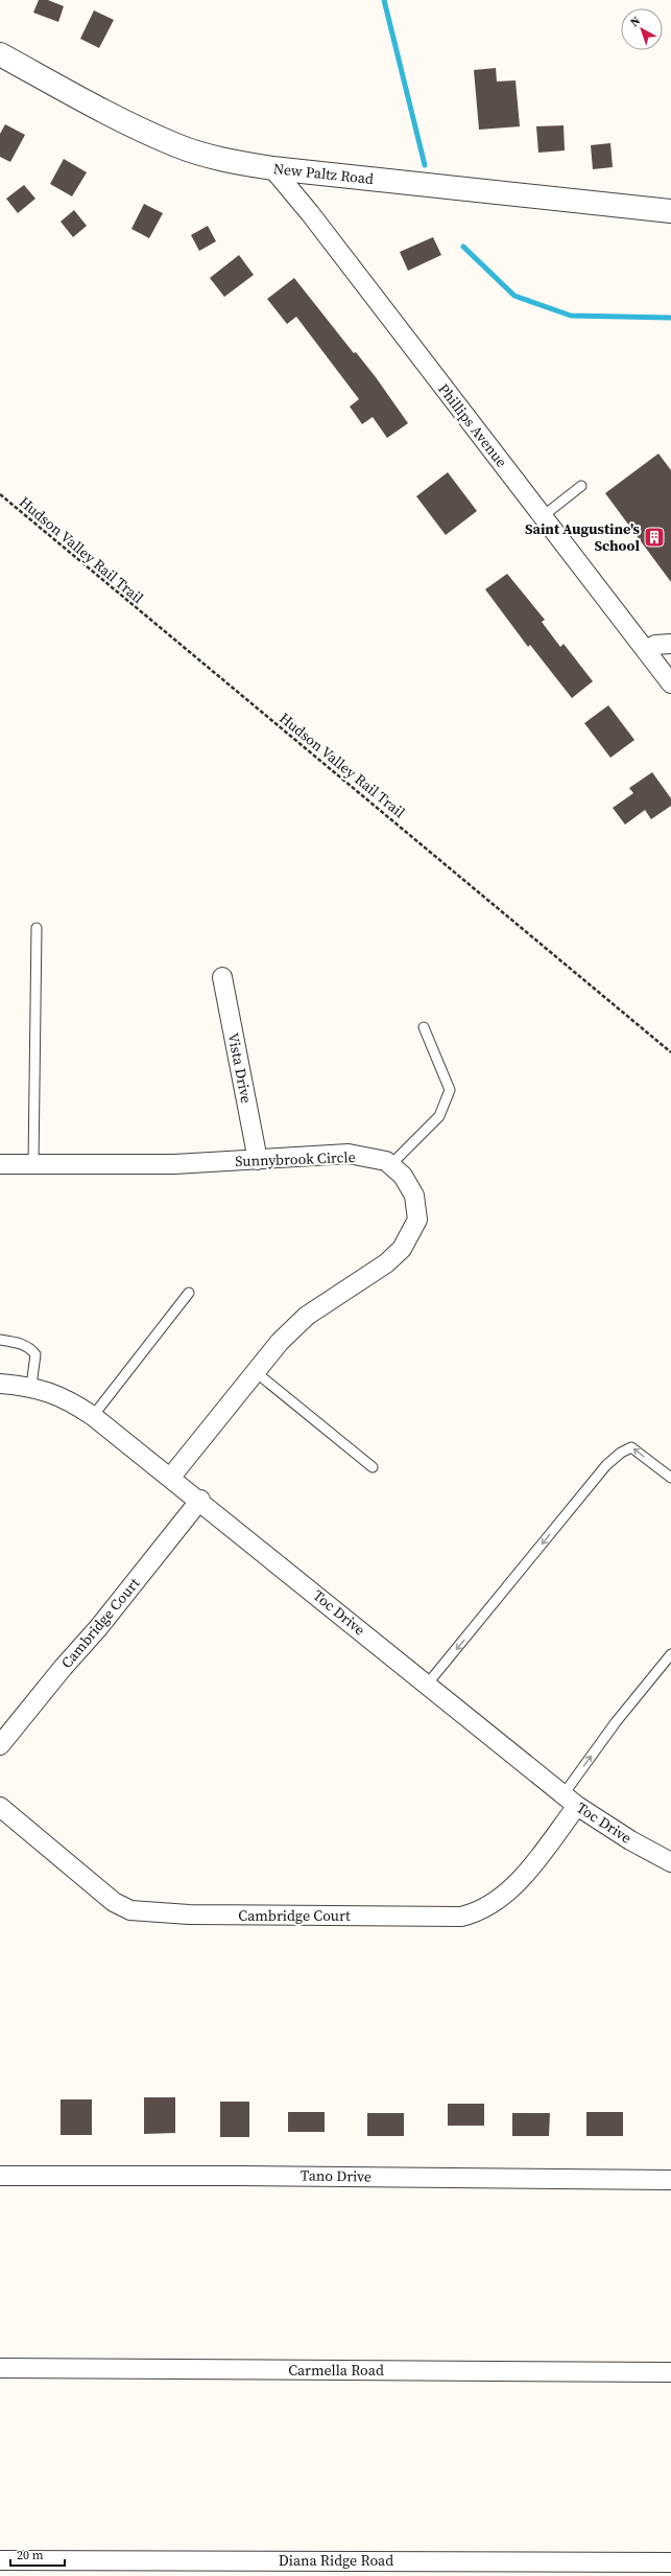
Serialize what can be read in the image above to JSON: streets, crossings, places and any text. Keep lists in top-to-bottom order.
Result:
{
  "streets": {
    "street": [
      "New Paltz Road",
      "Phillips Avenue",
      "Vista Drive",
      "Sunnybrook Circle",
      "Toc Drive",
      "Cambridge Court",
      "Tano Drive",
      "Carmella Road",
      "Diana Ridge Road"
    ],
    "path": ["Hudson Valley Rail Trail"]
  },
  "crossings": [
    ["New Paltz Road", "Phillips Avenue"],
    ["Vista Drive", "Sunnybrook Circle"],
    ["Toc Drive", "Cambridge Court"]
  ],
  "places": {
    "building": ["Saint Augustine's School"]
  },
  "scale_bar": "20 m",
  "north": "top left"
}
